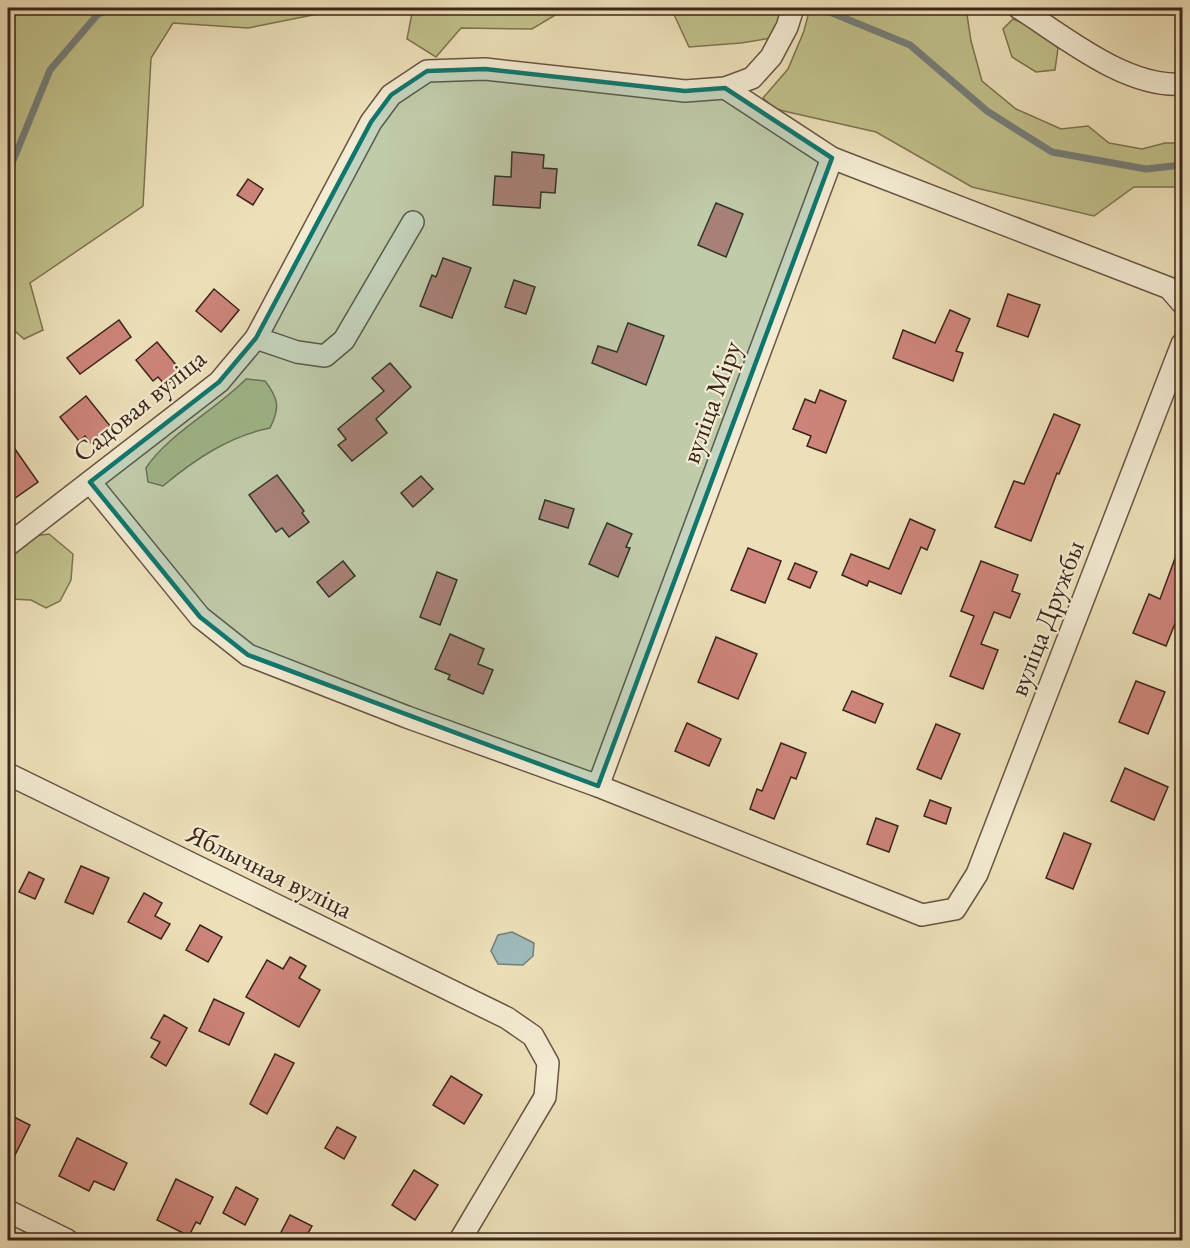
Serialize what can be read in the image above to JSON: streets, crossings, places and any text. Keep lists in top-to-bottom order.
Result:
{
  "streets": {
    "street": [
      "вуліца Міру",
      "Садовая вуліца",
      "вуліца Дружбы",
      "Яблычная вуліца"
    ]
  },
  "crossings": [
    ["вуліца Міру", "вуліца Дружбы"]
  ]
}
